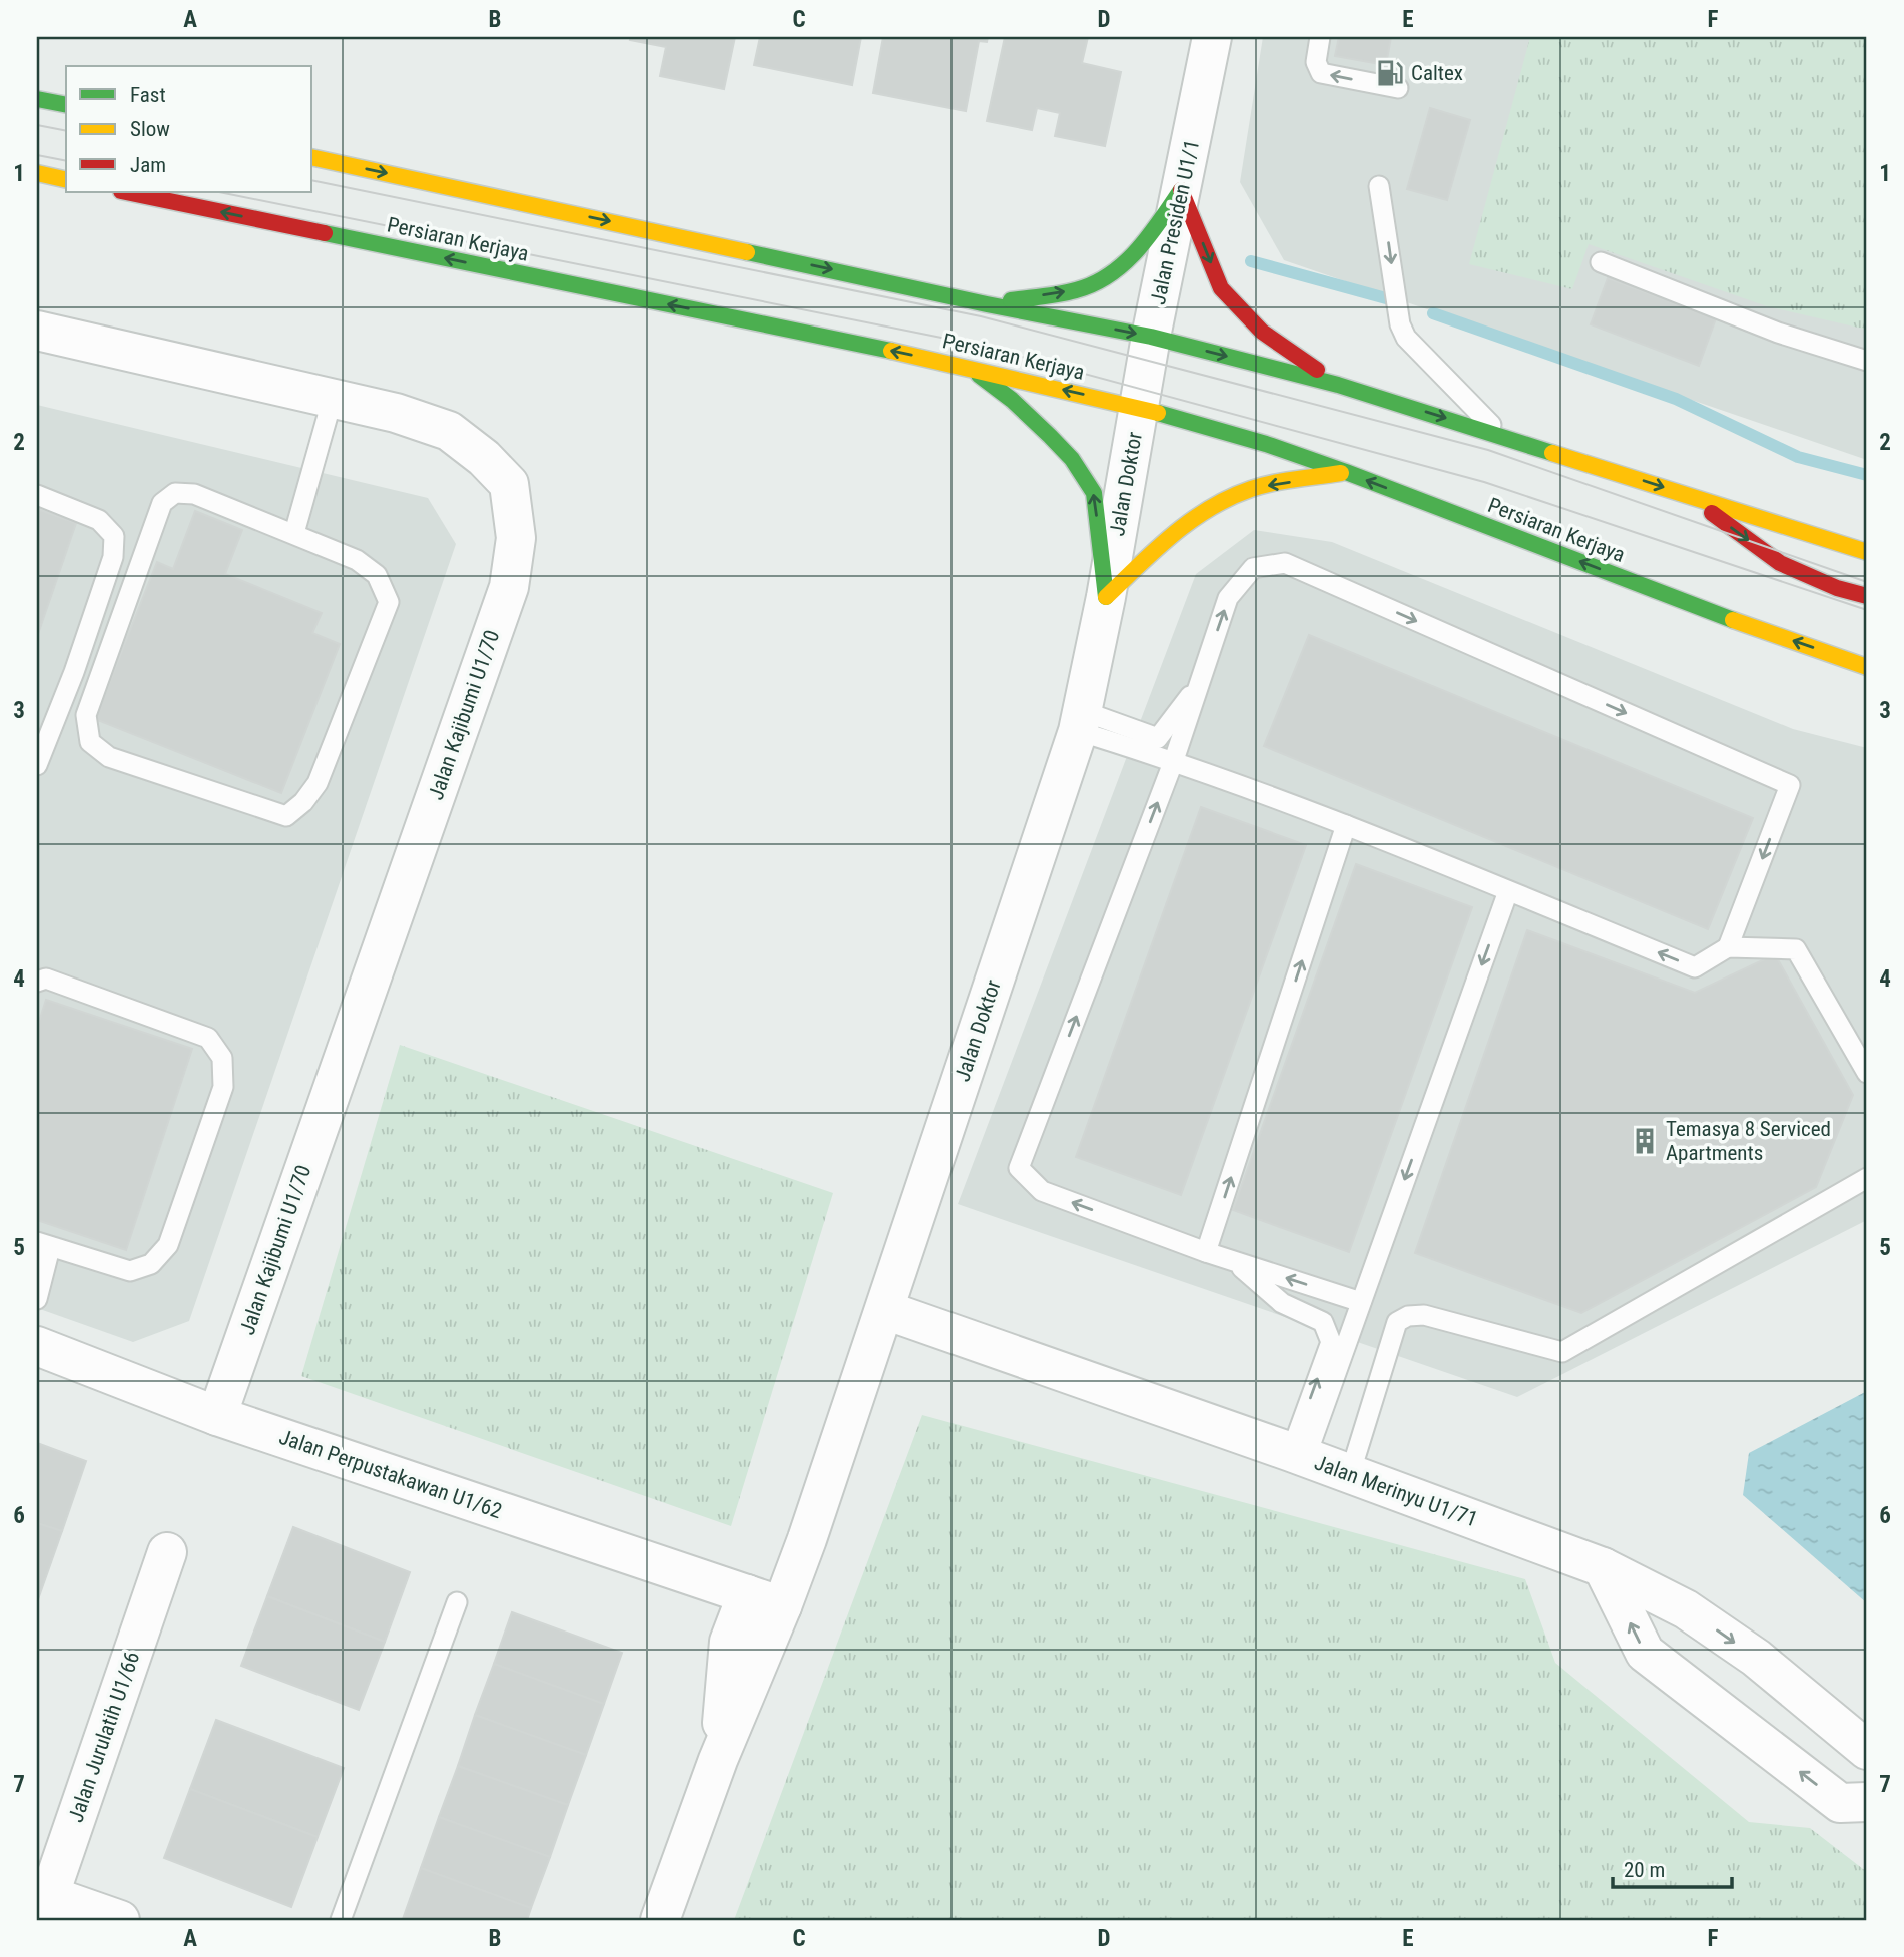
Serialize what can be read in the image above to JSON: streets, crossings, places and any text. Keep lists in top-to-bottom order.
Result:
{
  "streets": {
    "main road": ["Persiaran Kerjaya"],
    "street": [
      "Jalan Presiden U1/1",
      "Jalan Doktor",
      "Jalan Kajibumi U1/70",
      "Jalan Perpustakawan U1/62",
      "Jalan Merinyu U1/71",
      "Jalan Jurulatih U1/66"
    ]
  },
  "crossings": [
    ["Jalan Presiden U1/1", "Persiaran Kerjaya"],
    ["Jalan Presiden U1/1", "Jalan Doktor"],
    ["Persiaran Kerjaya", "Jalan Doktor"],
    ["Jalan Doktor", "Jalan Perpustakawan U1/62"],
    ["Jalan Doktor", "Jalan Merinyu U1/71"],
    ["Jalan Kajibumi U1/70", "Jalan Perpustakawan U1/62"]
  ],
  "places": {
    "fuel station": ["Caltex"],
    "building": ["Temasya 8 Serviced Apartments"]
  },
  "legend": ["Fast", "Slow", "Jam"],
  "scale_bar": "20 m",
  "grid": {
    "columns": [
      "A",
      "B",
      "C",
      "D",
      "E",
      "F"
    ],
    "rows": [
      "1",
      "2",
      "3",
      "4",
      "5",
      "6",
      "7"
    ]
  }
}
